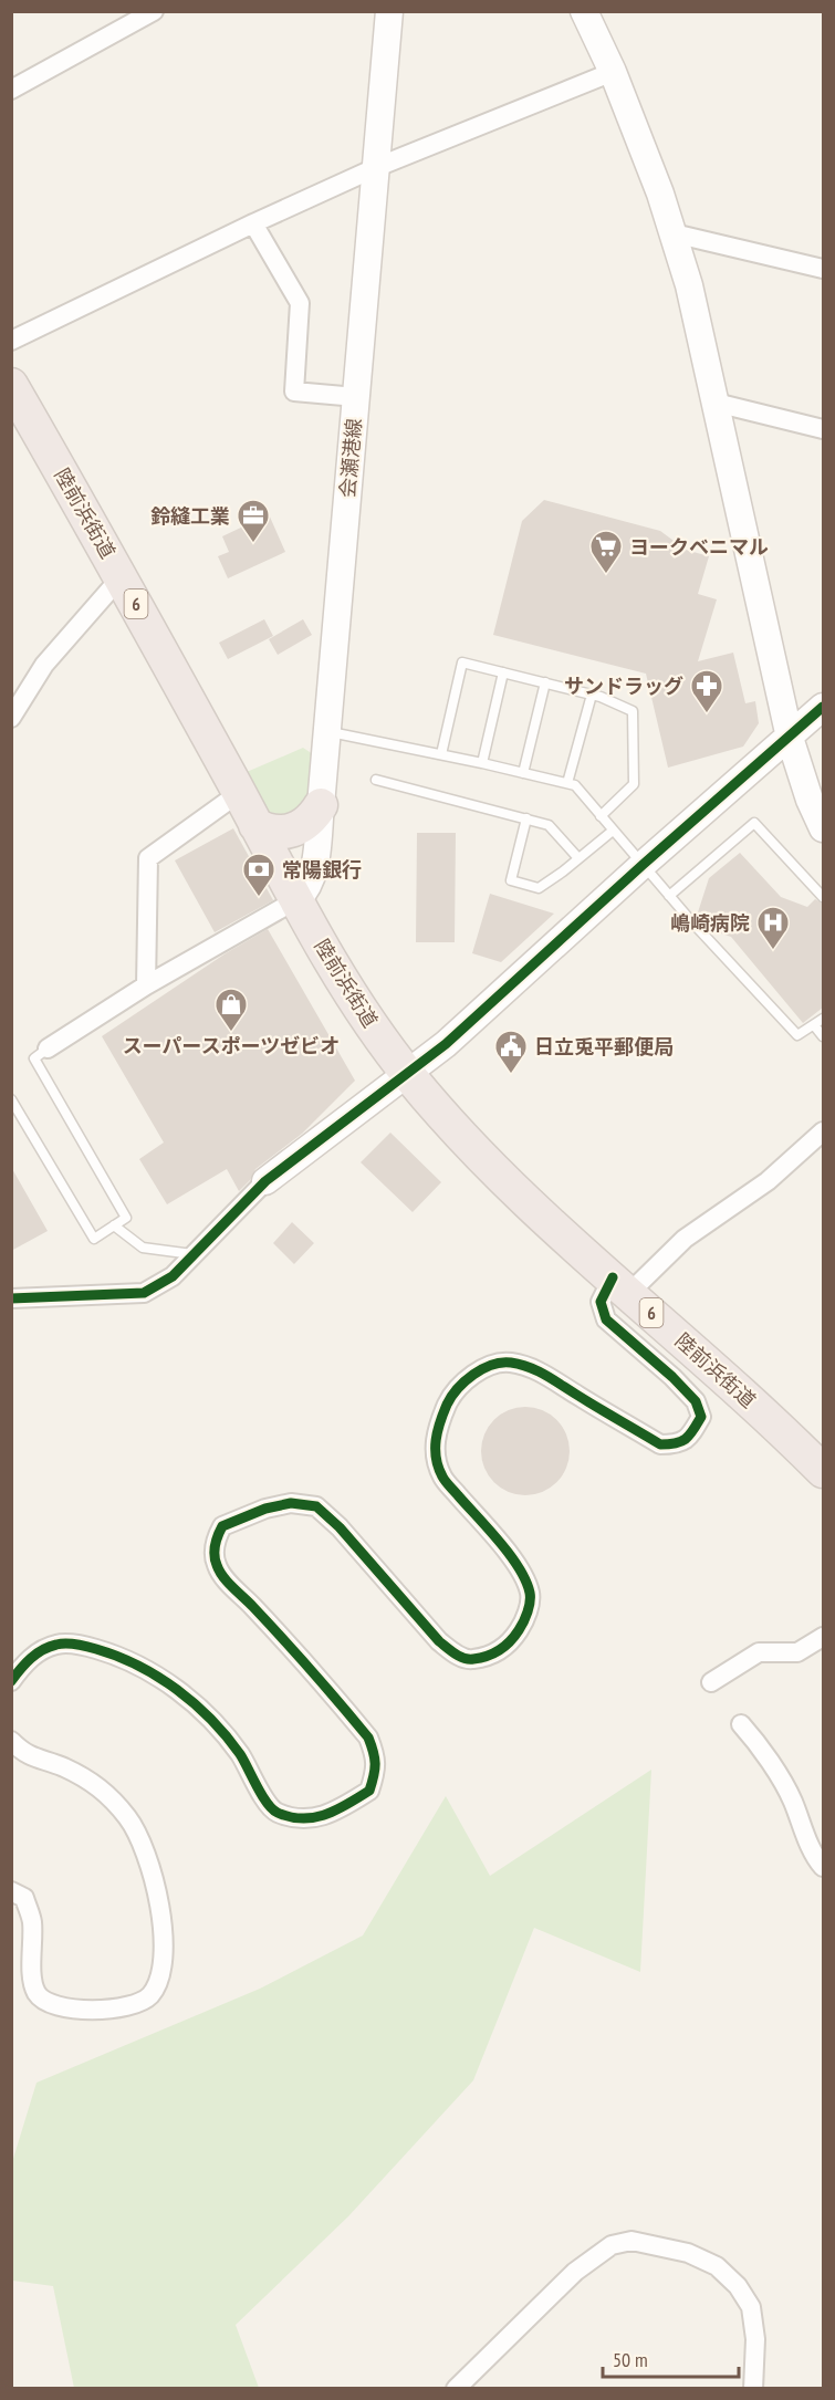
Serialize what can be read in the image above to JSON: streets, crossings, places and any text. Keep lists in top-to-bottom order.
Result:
{
  "streets": {
    "highway": ["陸前浜街道", "6"],
    "street": ["会瀬港線"]
  },
  "crossings": [
    ["会瀬港線", "陸前浜街道"]
  ],
  "places": {
    "office": ["鈴縫工業"],
    "supermarket": ["ヨークベニマル"],
    "pharmacy": ["サンドラッグ"],
    "bank": ["常陽銀行"],
    "hospital": ["嶋崎病院"],
    "shop": ["スーパースポーツゼビオ"],
    "public building": ["日立兎平郵便局"]
  },
  "scale_bar": "50 m"
}
